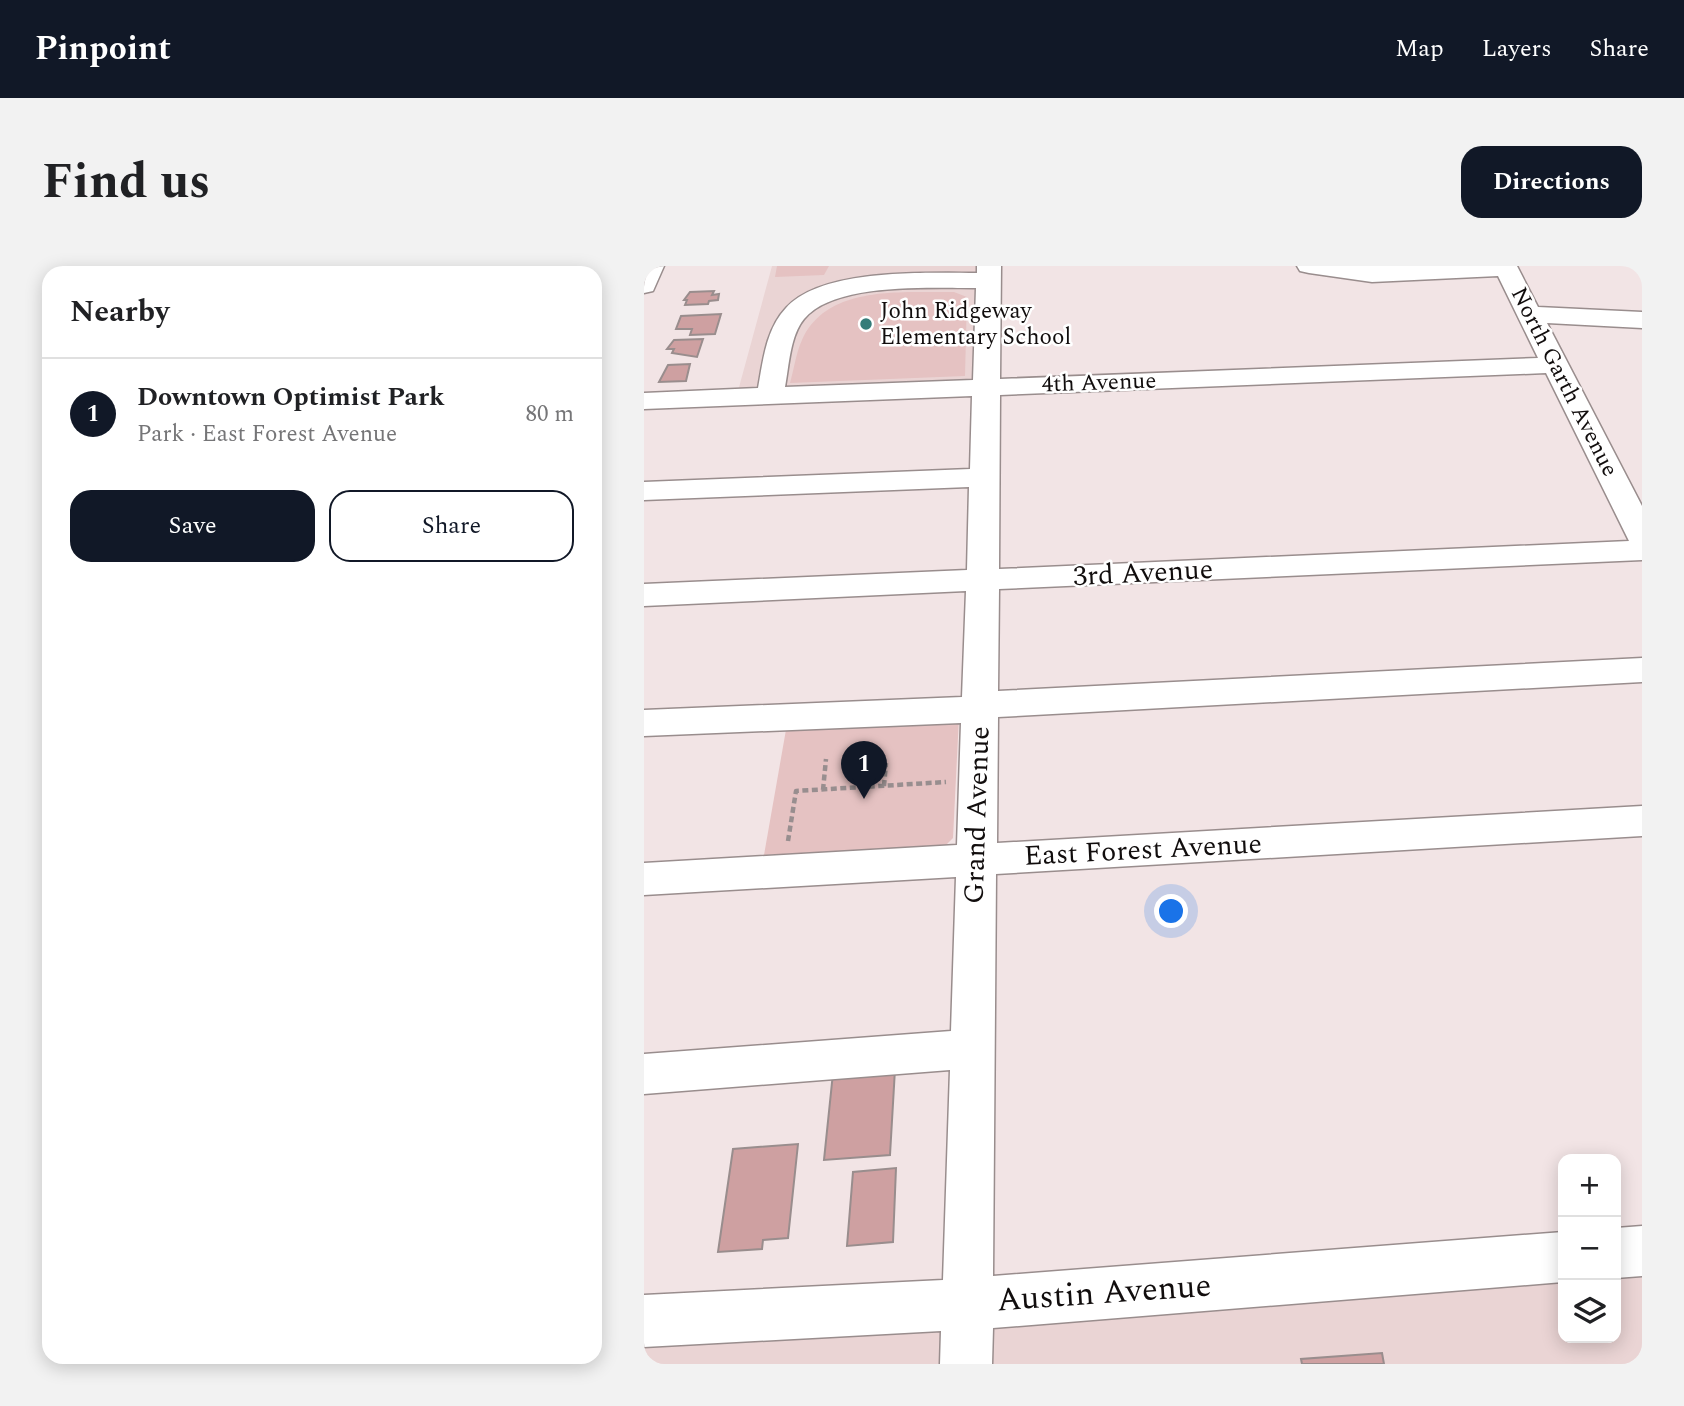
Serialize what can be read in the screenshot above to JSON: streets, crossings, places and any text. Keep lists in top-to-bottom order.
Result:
{
  "streets": {
    "street": [
      "North Garth Avenue",
      "4th Avenue",
      "3rd Avenue",
      "Grand Avenue",
      "East Forest Avenue",
      "Austin Avenue"
    ]
  },
  "crossings": [
    ["North Garth Avenue", "4th Avenue"],
    ["4th Avenue", "Grand Avenue"],
    ["3rd Avenue", "Grand Avenue"],
    ["Grand Avenue", "East Forest Avenue"],
    ["Grand Avenue", "Austin Avenue"]
  ],
  "places": ["John Ridgeway Elementary School"],
  "page": {
    "header": "Pinpoint",
    "nav": ["Map", "Layers", "Share"],
    "title": "Find us",
    "buttons": [
      "Directions",
      ["Save", "Share"]
    ],
    "heading": "Nearby",
    "list": [
      {
        "mark": "1",
        "name": "Downtown Optimist Park",
        "note": "Park · East Forest Avenue",
        "value": "80 m"
      }
    ],
    "pins": "1",
    "map_buttons": ["+", "−"]
  }
}
